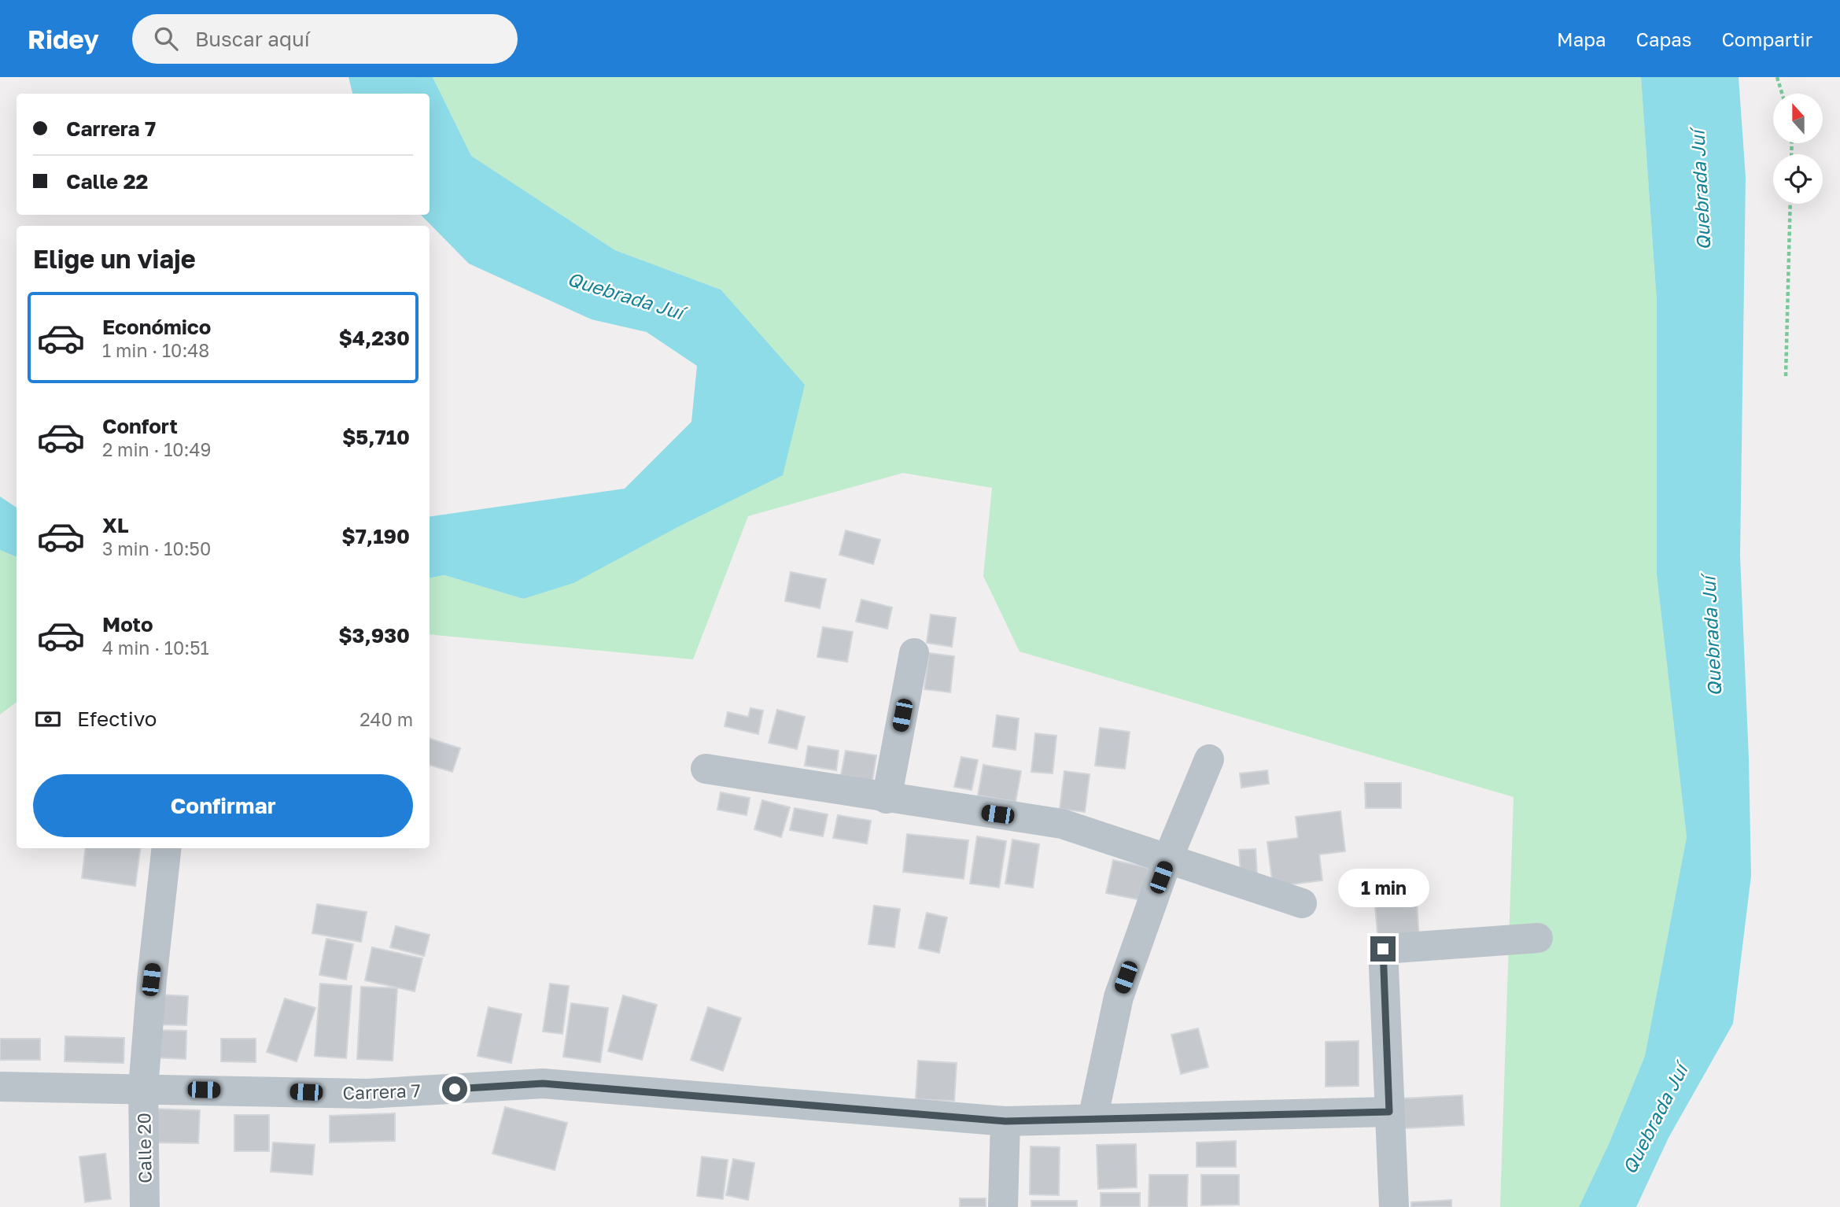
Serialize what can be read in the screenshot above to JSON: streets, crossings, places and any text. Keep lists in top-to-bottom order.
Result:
{
  "streets": {
    "street": ["Carrera 7", "Calle 20"]
  },
  "crossings": [
    ["Carrera 7", "Calle 20"]
  ],
  "water": ["Quebrada Juí"],
  "north": "top",
  "page": {
    "header": "Ridey",
    "search": "Buscar aquí",
    "nav": ["Mapa", "Capas", "Compartir"],
    "banner": ["Carrera 7", "Calle 22"],
    "heading": "Elige un viaje",
    "list": [
      {
        "name": "Económico",
        "note": "1 min · 10:48",
        "value": "$4,230"
      },
      {
        "name": "Confort",
        "note": "2 min · 10:49",
        "value": "$5,710"
      },
      {
        "name": "XL",
        "note": "3 min · 10:50",
        "value": "$7,190"
      },
      {
        "name": "Moto",
        "note": "4 min · 10:51",
        "value": "$3,930"
      }
    ],
    "pay": ["Efectivo", "240 m"],
    "buttons": "Confirmar",
    "bubble": "1 min"
  }
}
